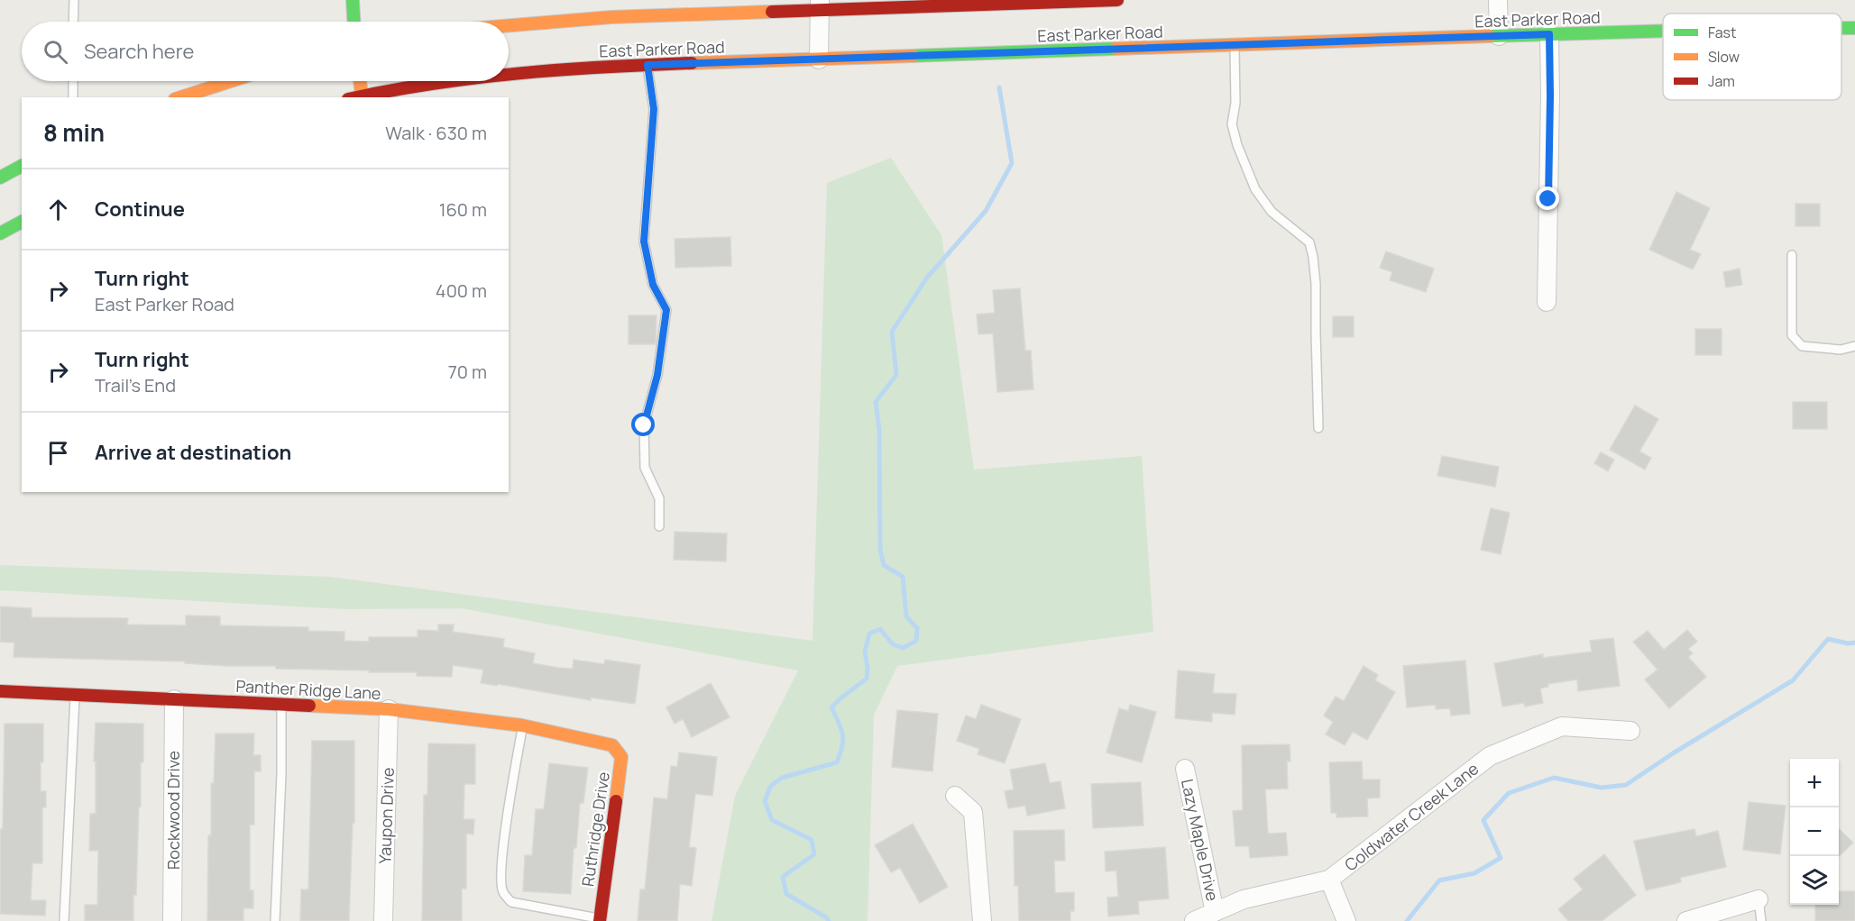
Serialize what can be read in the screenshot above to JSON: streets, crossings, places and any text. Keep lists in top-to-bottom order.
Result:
{
  "streets": {
    "main road": ["East Parker Road", "Panther Ridge Lane", "Ruthridge Drive"],
    "street": [
      "Rockwood Drive",
      "Yaupon Drive",
      "Coldwater Creek Lane",
      "Lazy Maple Drive"
    ]
  },
  "crossings": [
    ["Panther Ridge Lane", "Rockwood Drive"],
    ["Panther Ridge Lane", "Yaupon Drive"],
    ["Panther Ridge Lane", "Ruthridge Drive"],
    ["Coldwater Creek Lane", "Lazy Maple Drive"]
  ],
  "legend": ["Fast", "Slow", "Jam"],
  "page": {
    "search": "Search here",
    "heading": ["8 min", "Walk · 630 m"],
    "list": [
      ["Continue", "160 m"],
      ["Turn right", "East Parker Road", "400 m"],
      ["Turn right", "Trail's End", "70 m"],
      "Arrive at destination"
    ],
    "map_buttons": ["+", "−"]
  }
}
